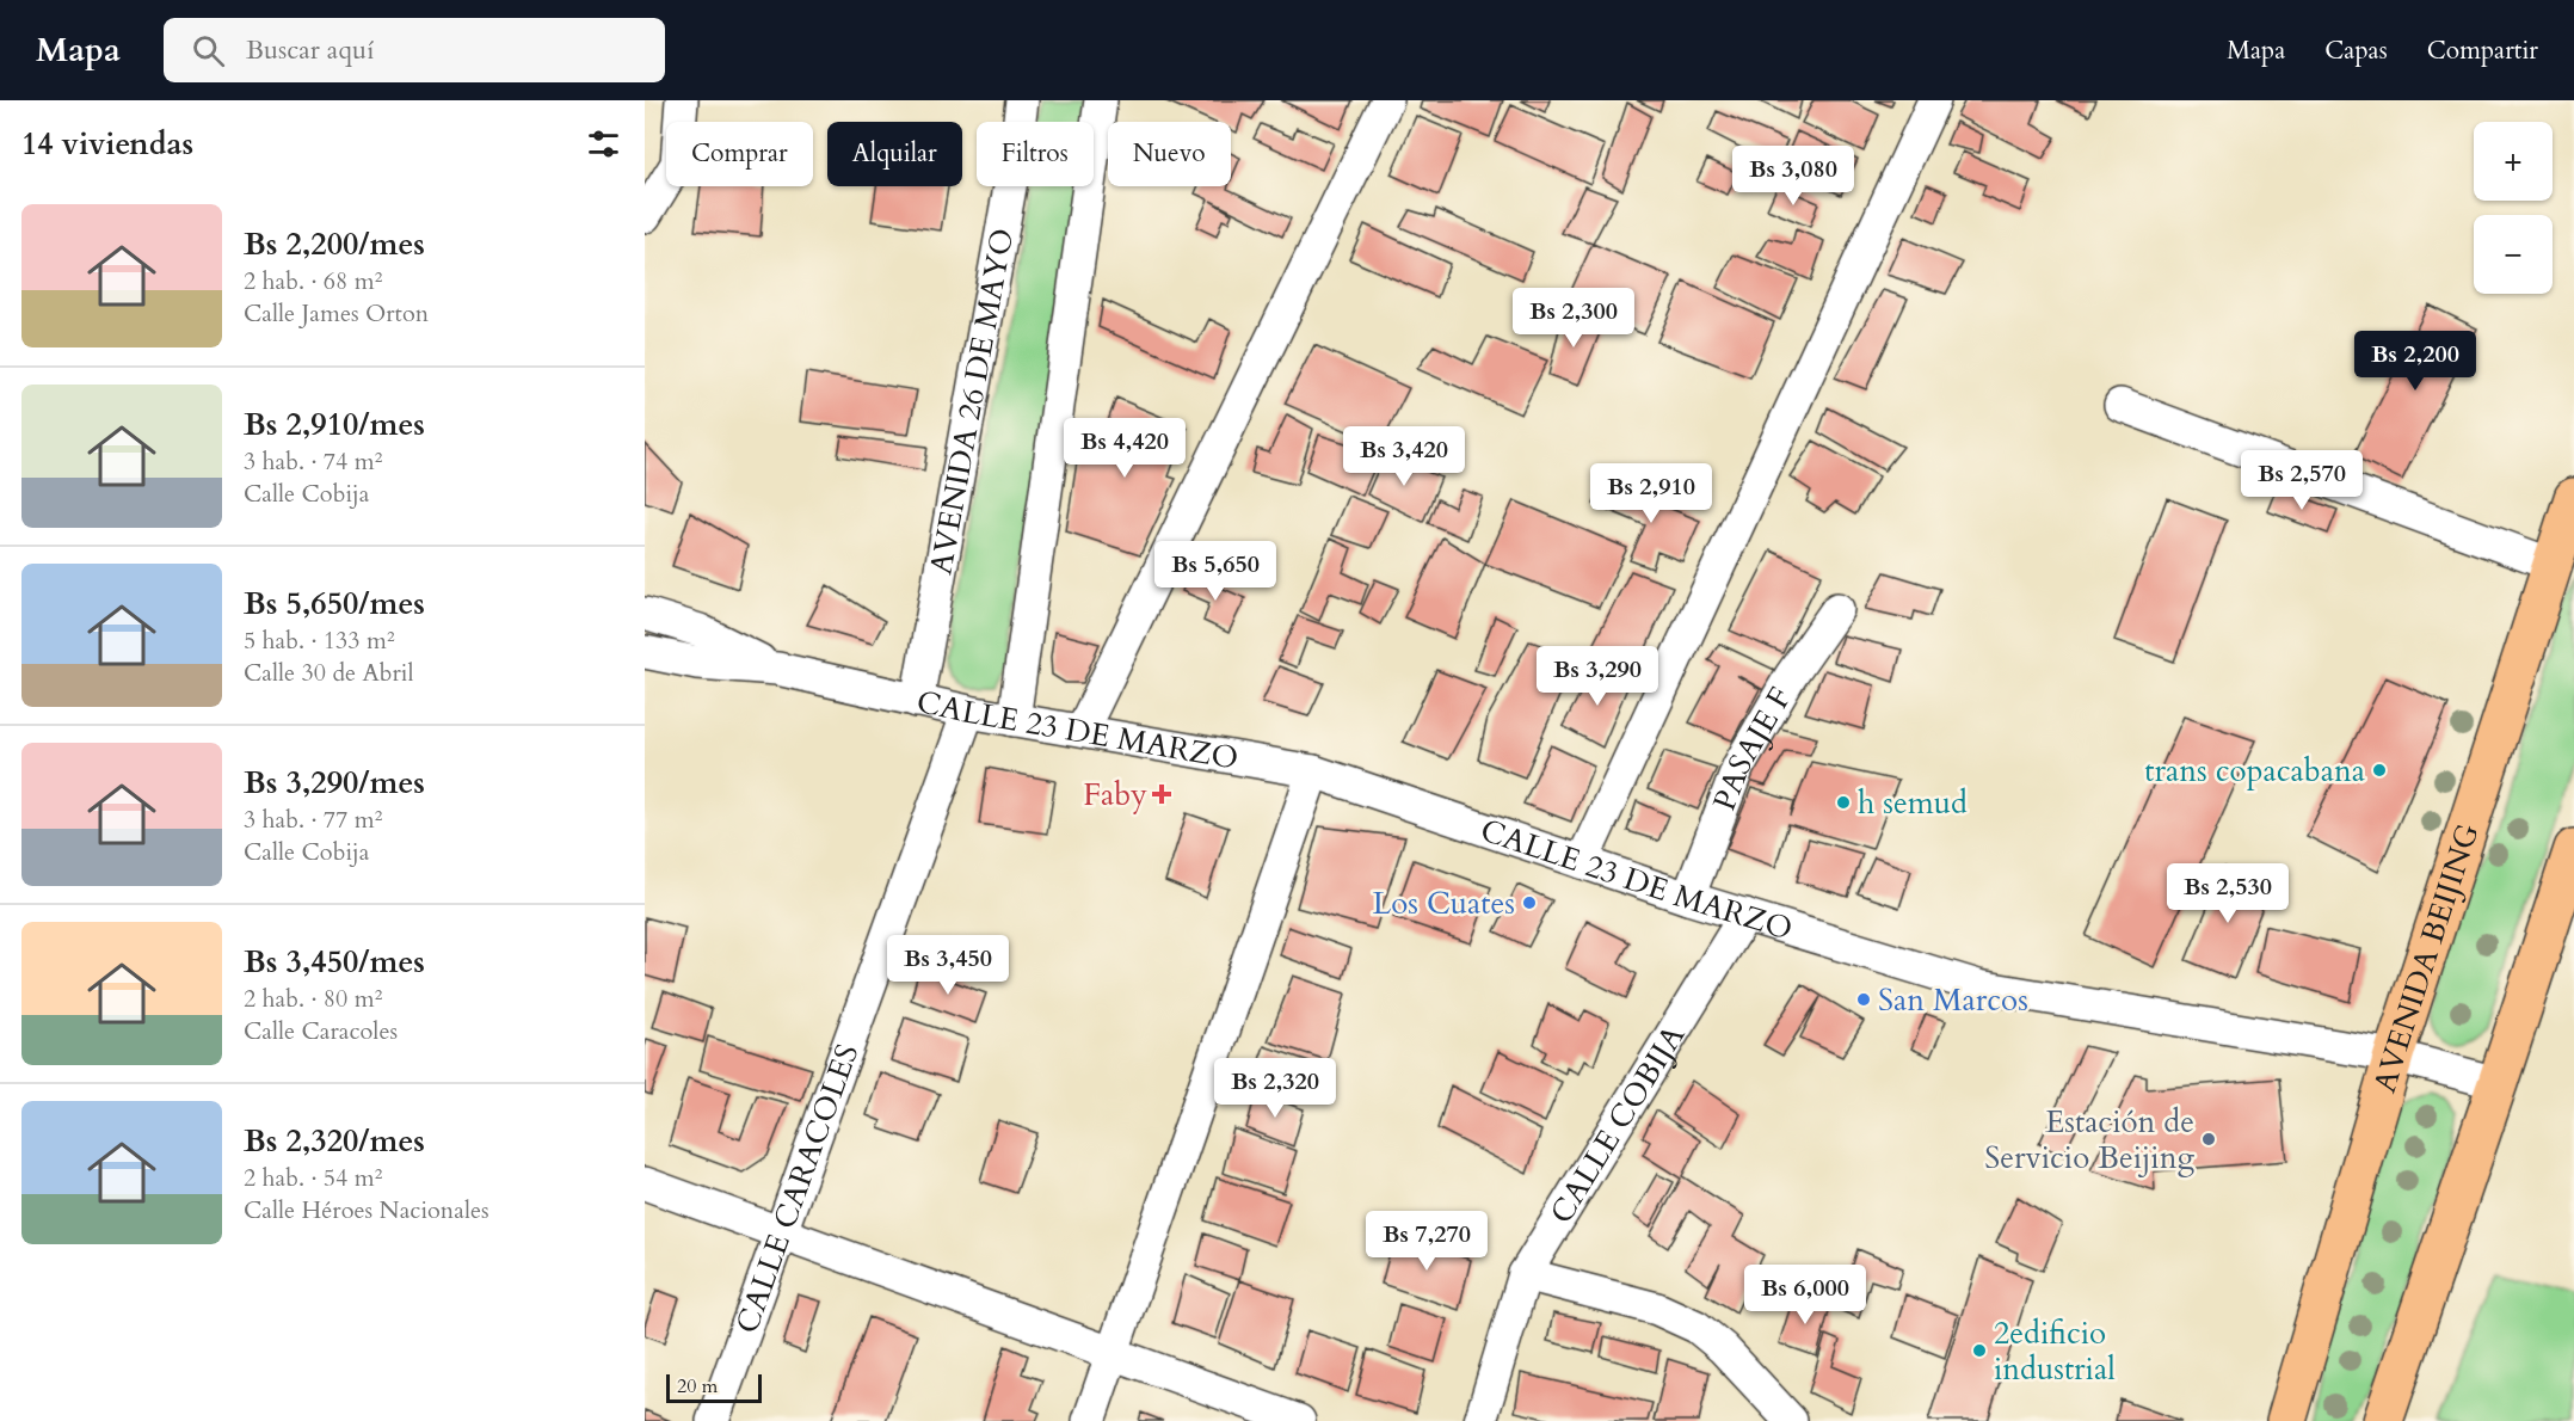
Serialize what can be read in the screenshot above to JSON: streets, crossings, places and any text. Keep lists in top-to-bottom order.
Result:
{
  "streets": {
    "main road": ["AVENIDA BEIJING"],
    "street": [
      "AVENIDA 26 DE MAYO",
      "CALLE 23 DE MARZO",
      "PASAJE F",
      "CALLE COBIJA",
      "CALLE CARACOLES"
    ]
  },
  "crossings": [
    ["AVENIDA 26 DE MAYO", "CALLE 23 DE MARZO"],
    ["CALLE 23 DE MARZO", "PASAJE F"],
    ["CALLE 23 DE MARZO", "AVENIDA BEIJING"],
    ["CALLE 23 DE MARZO", "CALLE COBIJA"],
    ["CALLE 23 DE MARZO", "CALLE CARACOLES"]
  ],
  "places": {
    "other": [
      "trans copacabana",
      "h semud",
      "Los Cuates",
      "San Marcos",
      "Estación de Servicio Beijing",
      "2edificio industrial"
    ],
    "health": ["Faby"]
  },
  "scale_bar": "20 m",
  "page": {
    "header": "Mapa",
    "search": "Buscar aquí",
    "nav": ["Mapa", "Capas", "Compartir"],
    "heading": "14 viviendas",
    "map_buttons": ["+", "−"],
    "chip": [
      "Comprar",
      "Alquilar",
      "Filtros",
      "Nuevo"
    ],
    "price": [
      "Bs 3,080",
      "Bs 2,300",
      "Bs 2,200",
      "Bs 4,420",
      "Bs 3,420",
      "Bs 2,570",
      "Bs 2,910",
      "Bs 5,650",
      "Bs 3,290",
      "Bs 2,530",
      "Bs 3,450",
      "Bs 2,320",
      "Bs 7,270",
      "Bs 6,000"
    ],
    "list": [
      {
        "name": "Bs 2,200/mes",
        "note": "2 hab. · 68 m² · Calle James Orton"
      },
      {
        "name": "Bs 2,910/mes",
        "note": "3 hab. · 74 m² · Calle Cobija"
      },
      {
        "name": "Bs 5,650/mes",
        "note": "5 hab. · 133 m² · Calle 30 de Abril"
      },
      {
        "name": "Bs 3,290/mes",
        "note": "3 hab. · 77 m² · Calle Cobija"
      },
      {
        "name": "Bs 3,450/mes",
        "note": "2 hab. · 80 m² · Calle Caracoles"
      },
      {
        "name": "Bs 2,320/mes",
        "note": "2 hab. · 54 m² · Calle Héroes Nacionales"
      }
    ],
    "scale": "20 m"
  }
}
